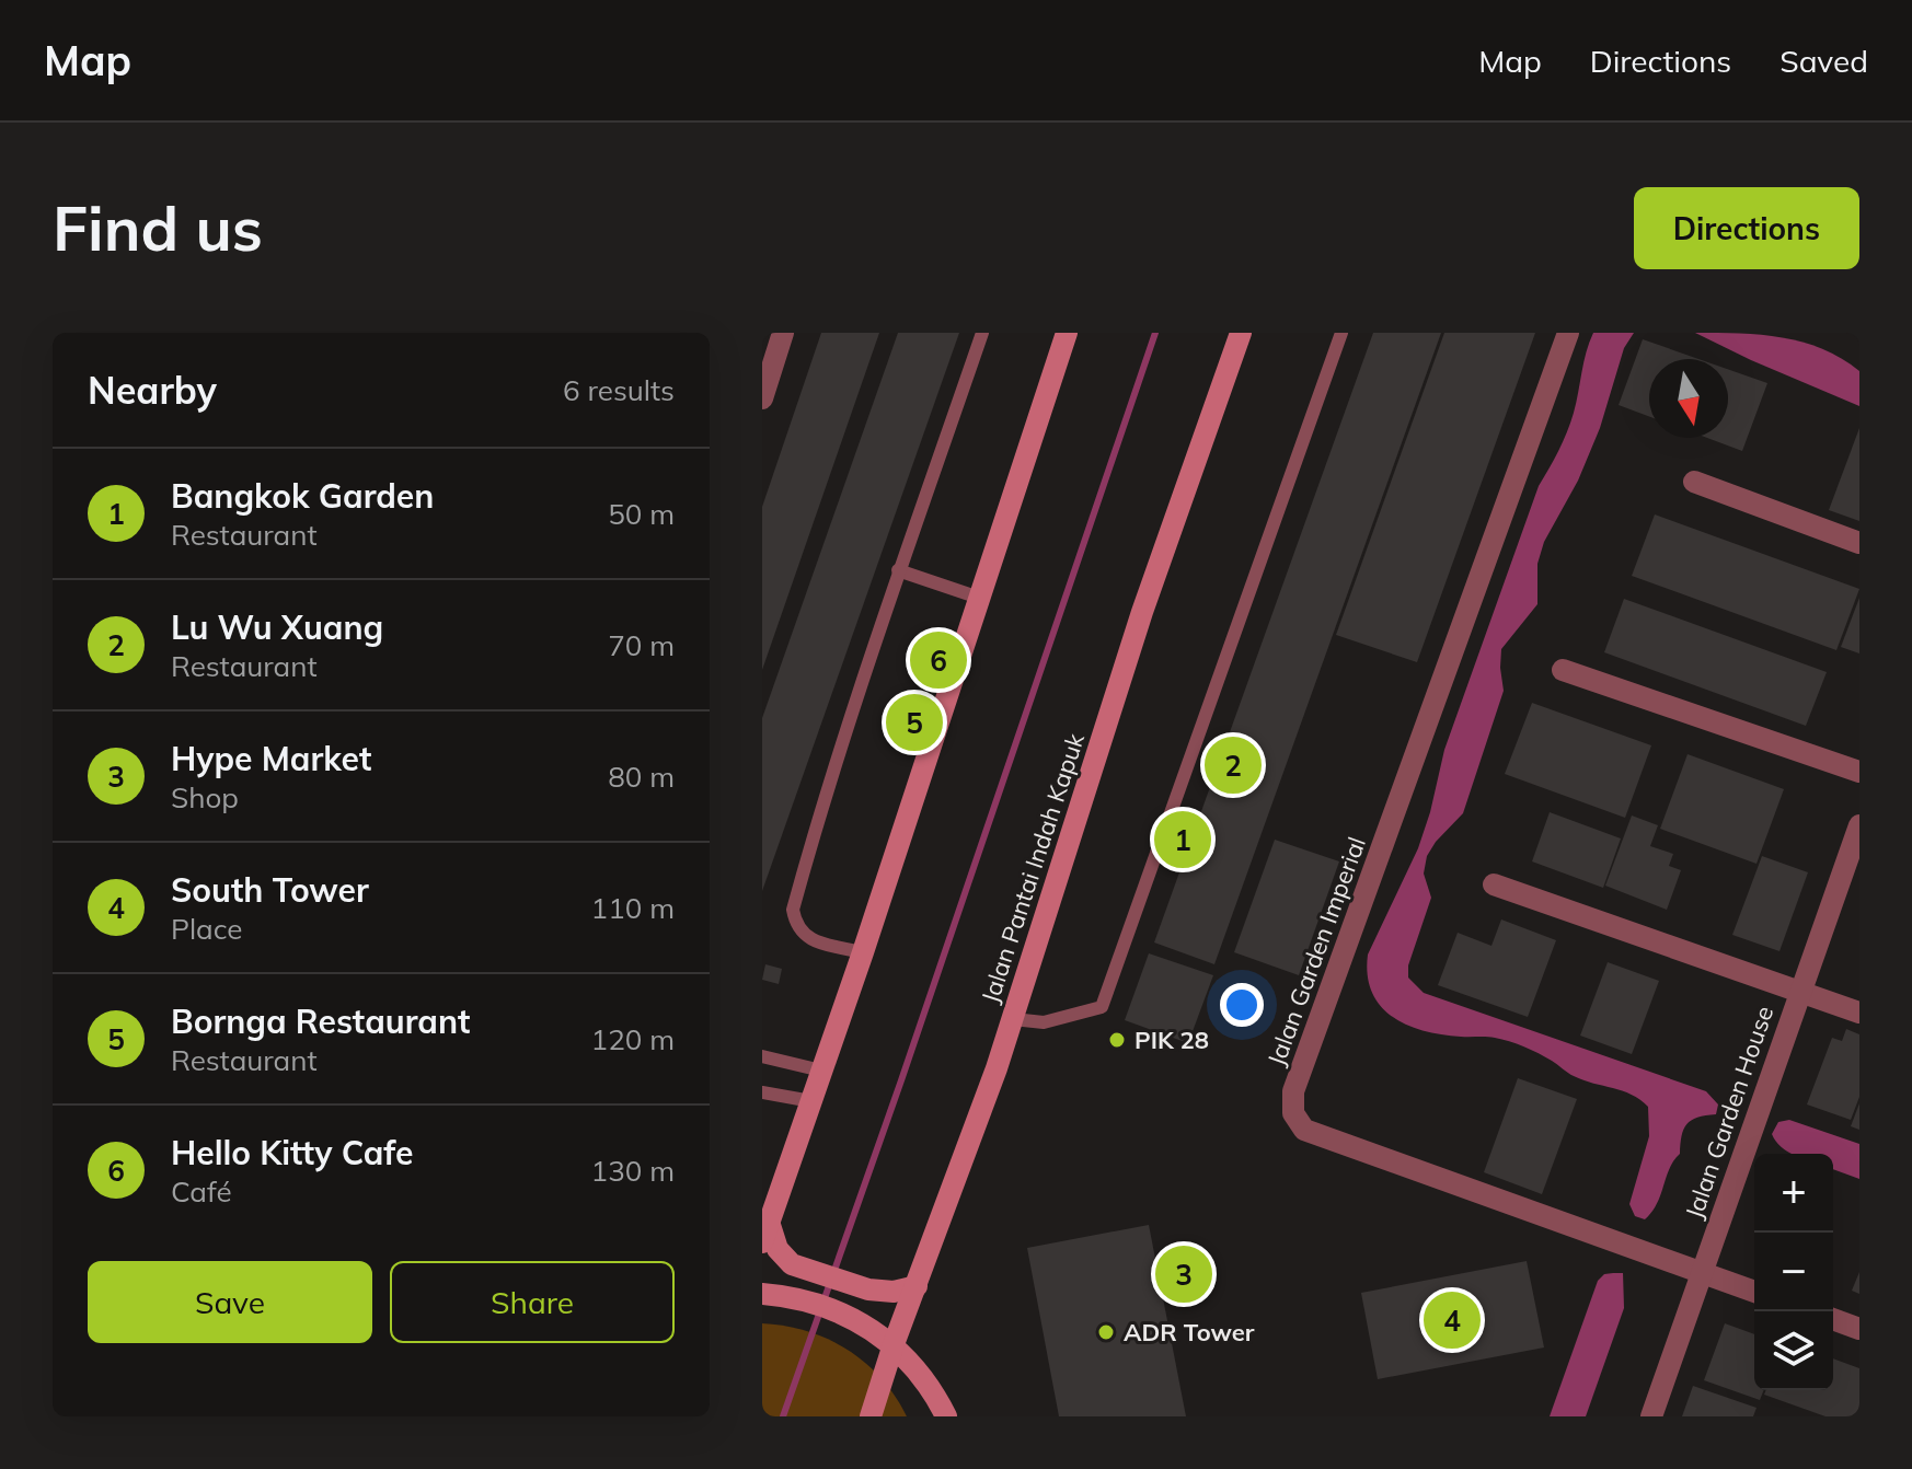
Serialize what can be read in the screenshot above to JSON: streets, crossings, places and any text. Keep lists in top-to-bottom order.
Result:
{
  "streets": {
    "main road": ["Jalan Pantai Indah Kapuk"],
    "street": ["Jalan Garden Imperial", "Jalan Garden House"]
  },
  "crossings": [
    ["Jalan Garden Imperial", "Jalan Garden House"]
  ],
  "places": ["PIK 28", "ADR Tower"],
  "north": "bottom",
  "page": {
    "header": "Map",
    "nav": ["Map", "Directions", "Saved"],
    "buttons": [
      "Directions",
      ["Save", "Share"]
    ],
    "title": "Find us",
    "heading": ["Nearby", "6 results"],
    "list": [
      {
        "mark": "1",
        "name": "Bangkok Garden",
        "note": "Restaurant",
        "value": "50 m"
      },
      {
        "mark": "2",
        "name": "Lu Wu Xuang",
        "note": "Restaurant",
        "value": "70 m"
      },
      {
        "mark": "3",
        "name": "Hype Market",
        "note": "Shop",
        "value": "80 m"
      },
      {
        "mark": "4",
        "name": "South Tower",
        "note": "Place",
        "value": "110 m"
      },
      {
        "mark": "5",
        "name": "Bornga Restaurant",
        "note": "Restaurant",
        "value": "120 m"
      },
      {
        "mark": "6",
        "name": "Hello Kitty Cafe",
        "note": "Café",
        "value": "130 m"
      }
    ],
    "pins": [
      "6",
      "5",
      "2",
      "1",
      "3",
      "4"
    ],
    "map_buttons": ["+", "−"]
  }
}
